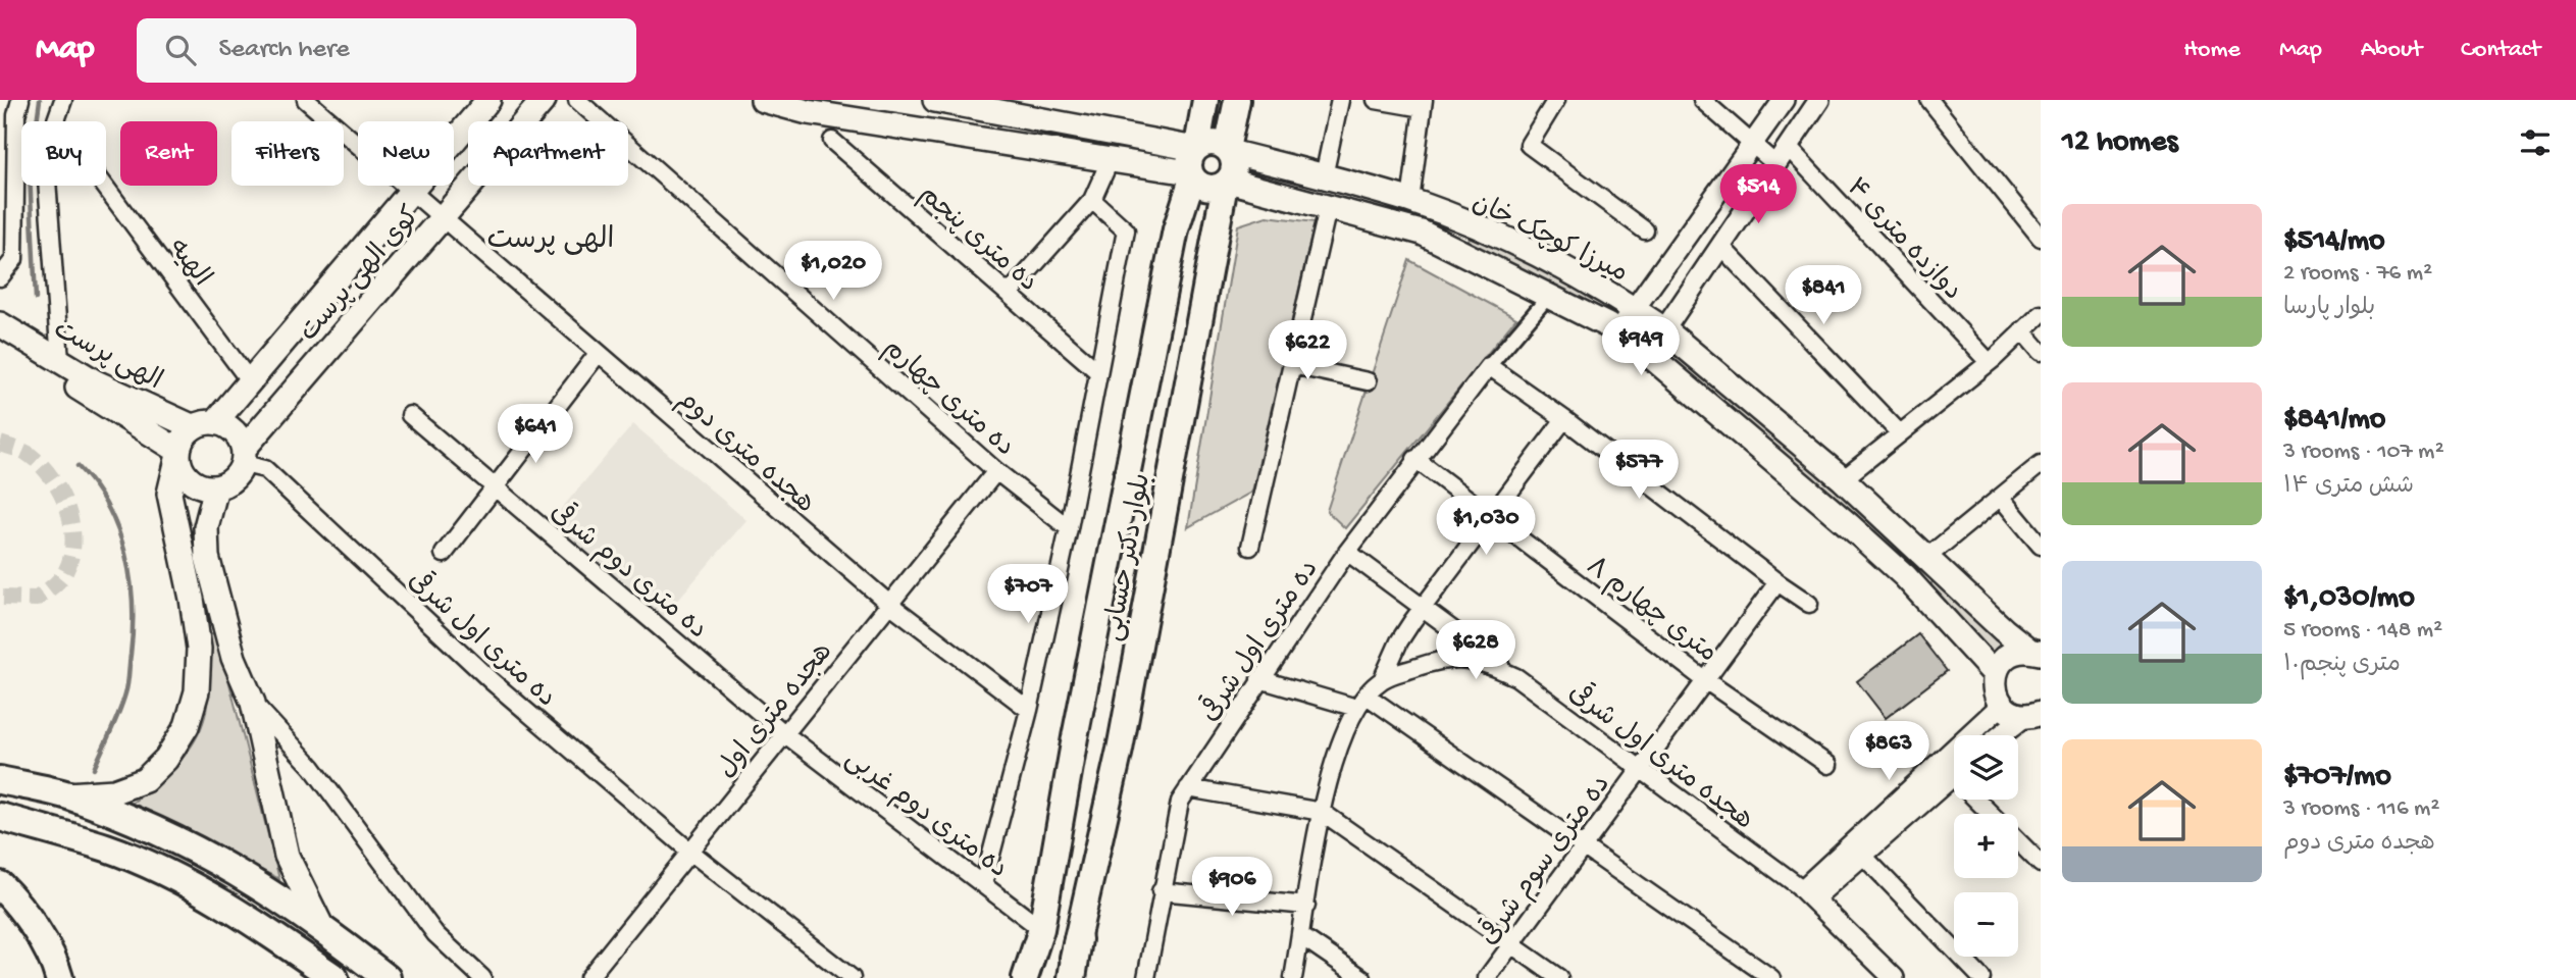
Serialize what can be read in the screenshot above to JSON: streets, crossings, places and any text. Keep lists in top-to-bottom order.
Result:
{
  "streets": {
    "main road": [
      "میرزا کوچک خان",
      "کوی الهی پرست",
      "الهی پرست",
      "بلوار دکتر حسابی"
    ],
    "street": [
      "ده متری پنجم",
      "دوازده متری ۴",
      "الهیه",
      "ده متری چهارم",
      "هجده متری دوم",
      "ده متری دوم شرقی",
      "۸ متری چهارم",
      "ده متری اول شرقی",
      "هجده متری اول",
      "هجده متری اول شرقی",
      "ده متری دوم غربی",
      "ده متری سوم شرقی"
    ]
  },
  "crossings": [
    ["میرزا کوچک خان", "بلوار دکتر حسابی"],
    ["الهیه", "کوی الهی پرست"],
    ["کوی الهی پرست", "الهی پرست"],
    ["کوی الهی پرست", "هجده متری دوم"],
    ["کوی الهی پرست", "ده متری اول شرقی"],
    ["الهی پرست", "ده متری اول شرقی"],
    ["ده متری چهارم", "هجده متری اول"],
    ["هجده متری دوم", "هجده متری اول"],
    ["بلوار دکتر حسابی", "ده متری دوم غربی"],
    ["ده متری دوم شرقی", "هجده متری اول"],
    ["ده متری دوم شرقی", "ده متری دوم غربی"],
    ["۸ متری چهارم", "ده متری اول شرقی"],
    ["۸ متری چهارم", "ده متری سوم شرقی"],
    ["ده متری اول شرقی", "هجده متری اول"],
    ["هجده متری اول", "ده متری دوم غربی"],
    ["هجده متری اول شرقی", "ده متری سوم شرقی"]
  ],
  "districts": ["الهی پرست"],
  "page": {
    "header": "Map",
    "search": "Search here",
    "nav": [
      "Home",
      "Map",
      "About",
      "Contact"
    ],
    "heading": "12 homes",
    "chip": [
      "Buy",
      "Rent",
      "Filters",
      "New",
      "Apartment"
    ],
    "price": [
      "$514",
      "$1,020",
      "$841",
      "$949",
      "$622",
      "$641",
      "$577",
      "$1,030",
      "$707",
      "$628",
      "$863",
      "$906"
    ],
    "list": [
      {
        "name": "$514/mo",
        "note": "2 rooms · 76 m² · بلوار پارسا"
      },
      {
        "name": "$841/mo",
        "note": "3 rooms · 107 m² · شش متری ۱۴"
      },
      {
        "name": "$1,030/mo",
        "note": "5 rooms · 148 m² · ۱۰متری پنجم"
      },
      {
        "name": "$707/mo",
        "note": "3 rooms · 116 m² · هجده متری دوم"
      }
    ],
    "map_buttons": ["+", "−"]
  }
}
